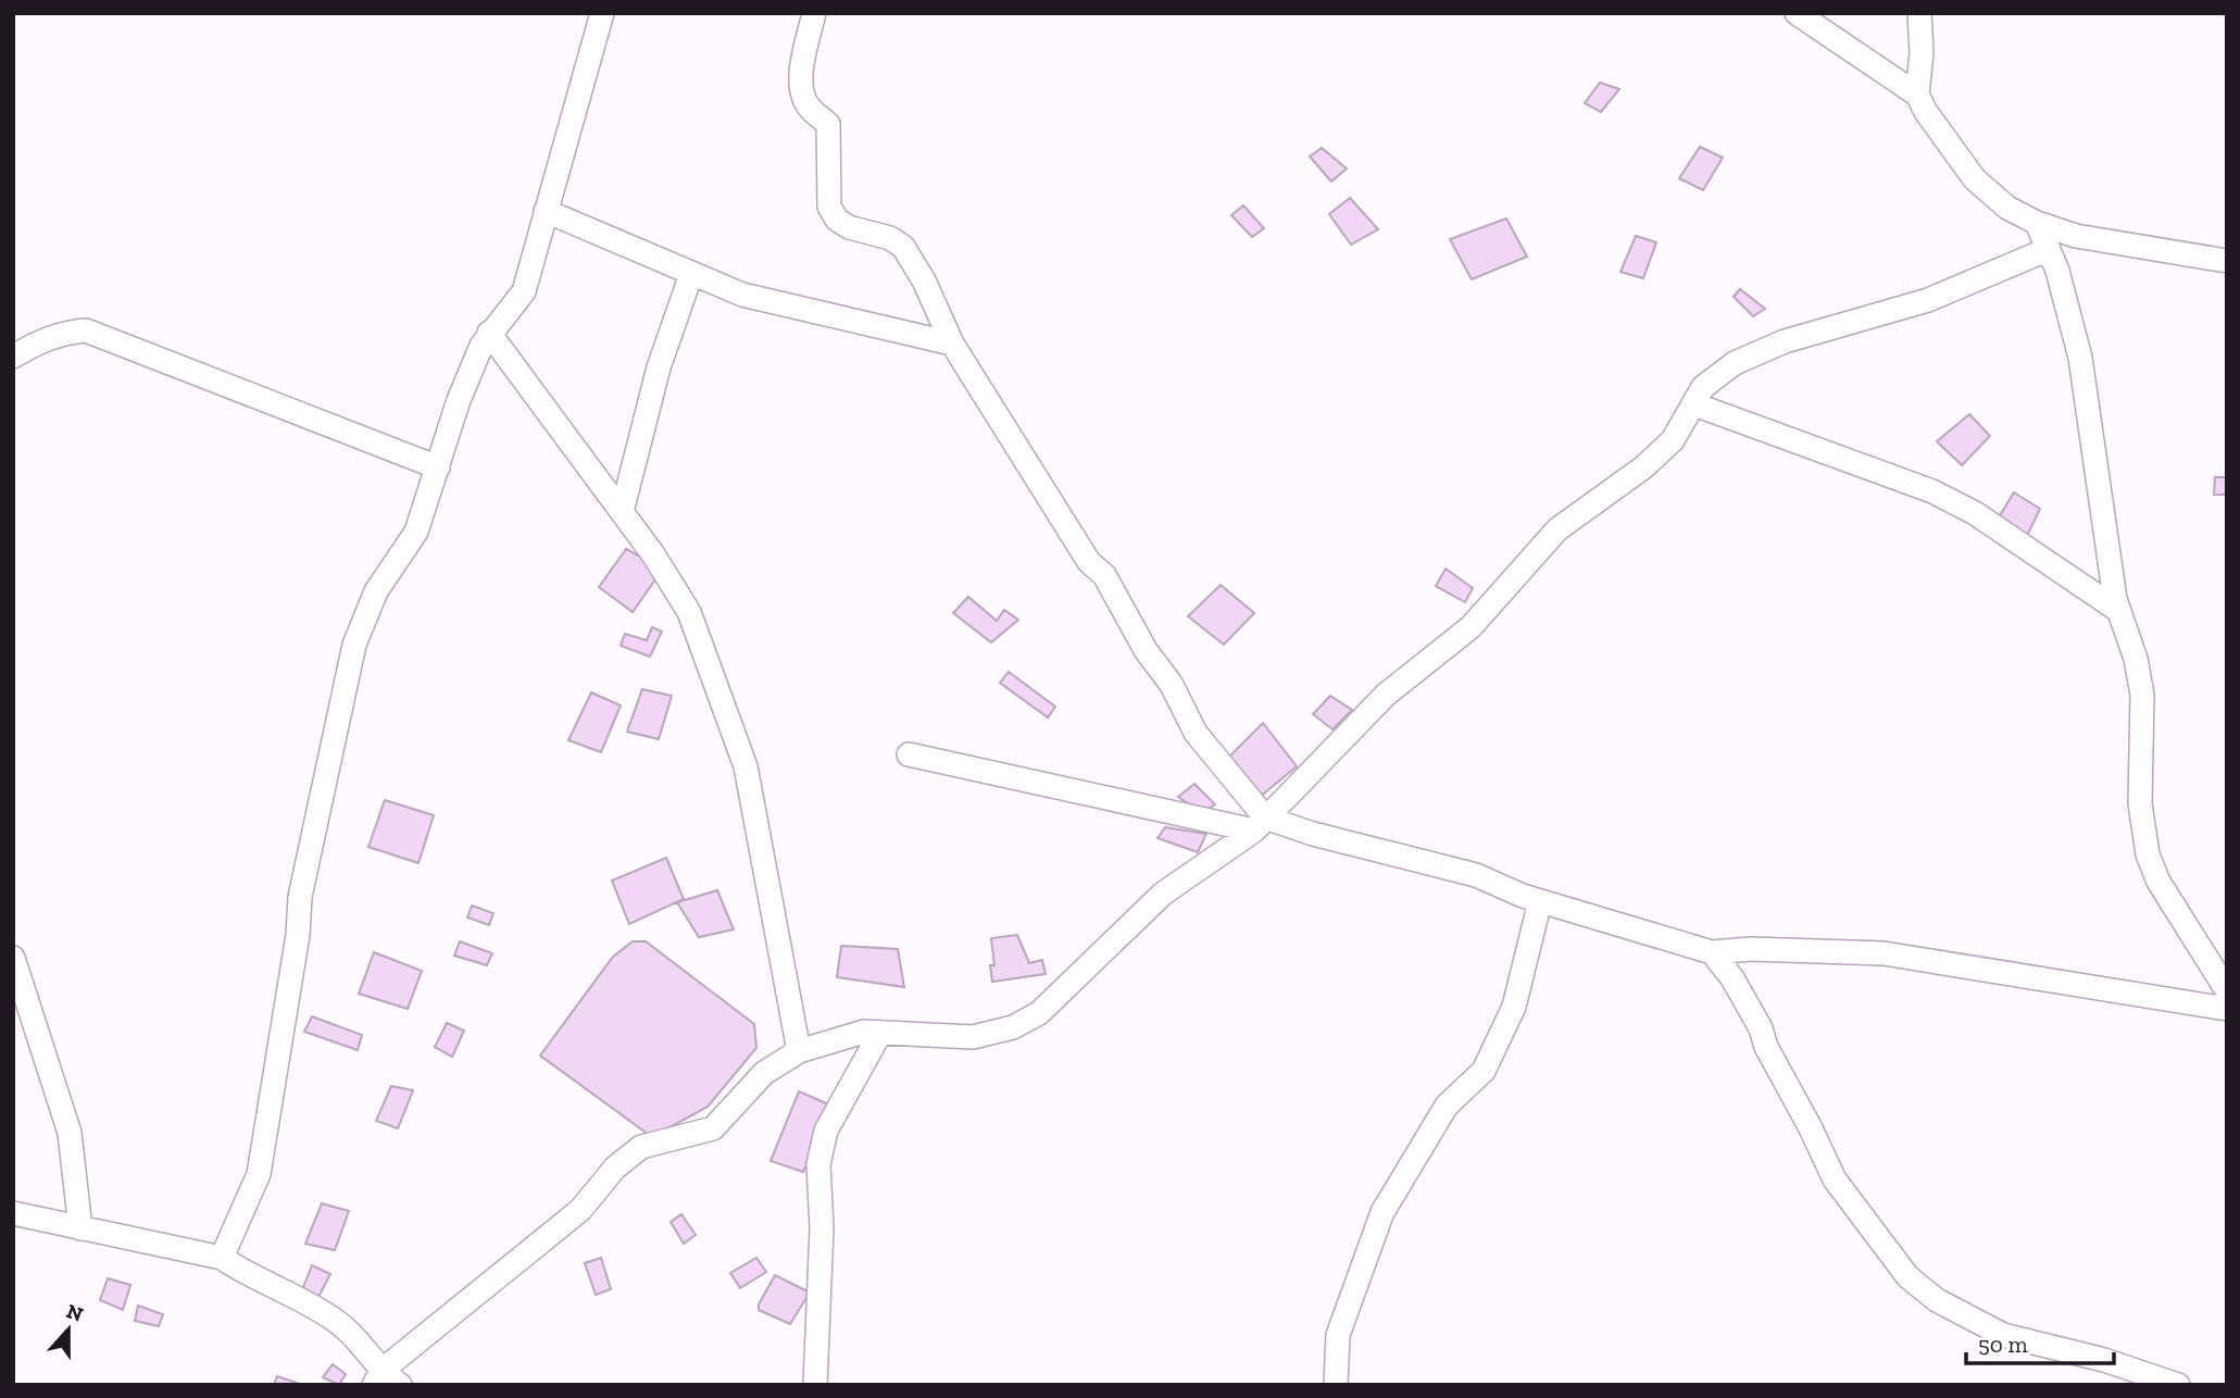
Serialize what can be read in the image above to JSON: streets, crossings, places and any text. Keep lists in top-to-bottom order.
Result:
{
  "scale_bar": "50 m",
  "north": "top"
}
